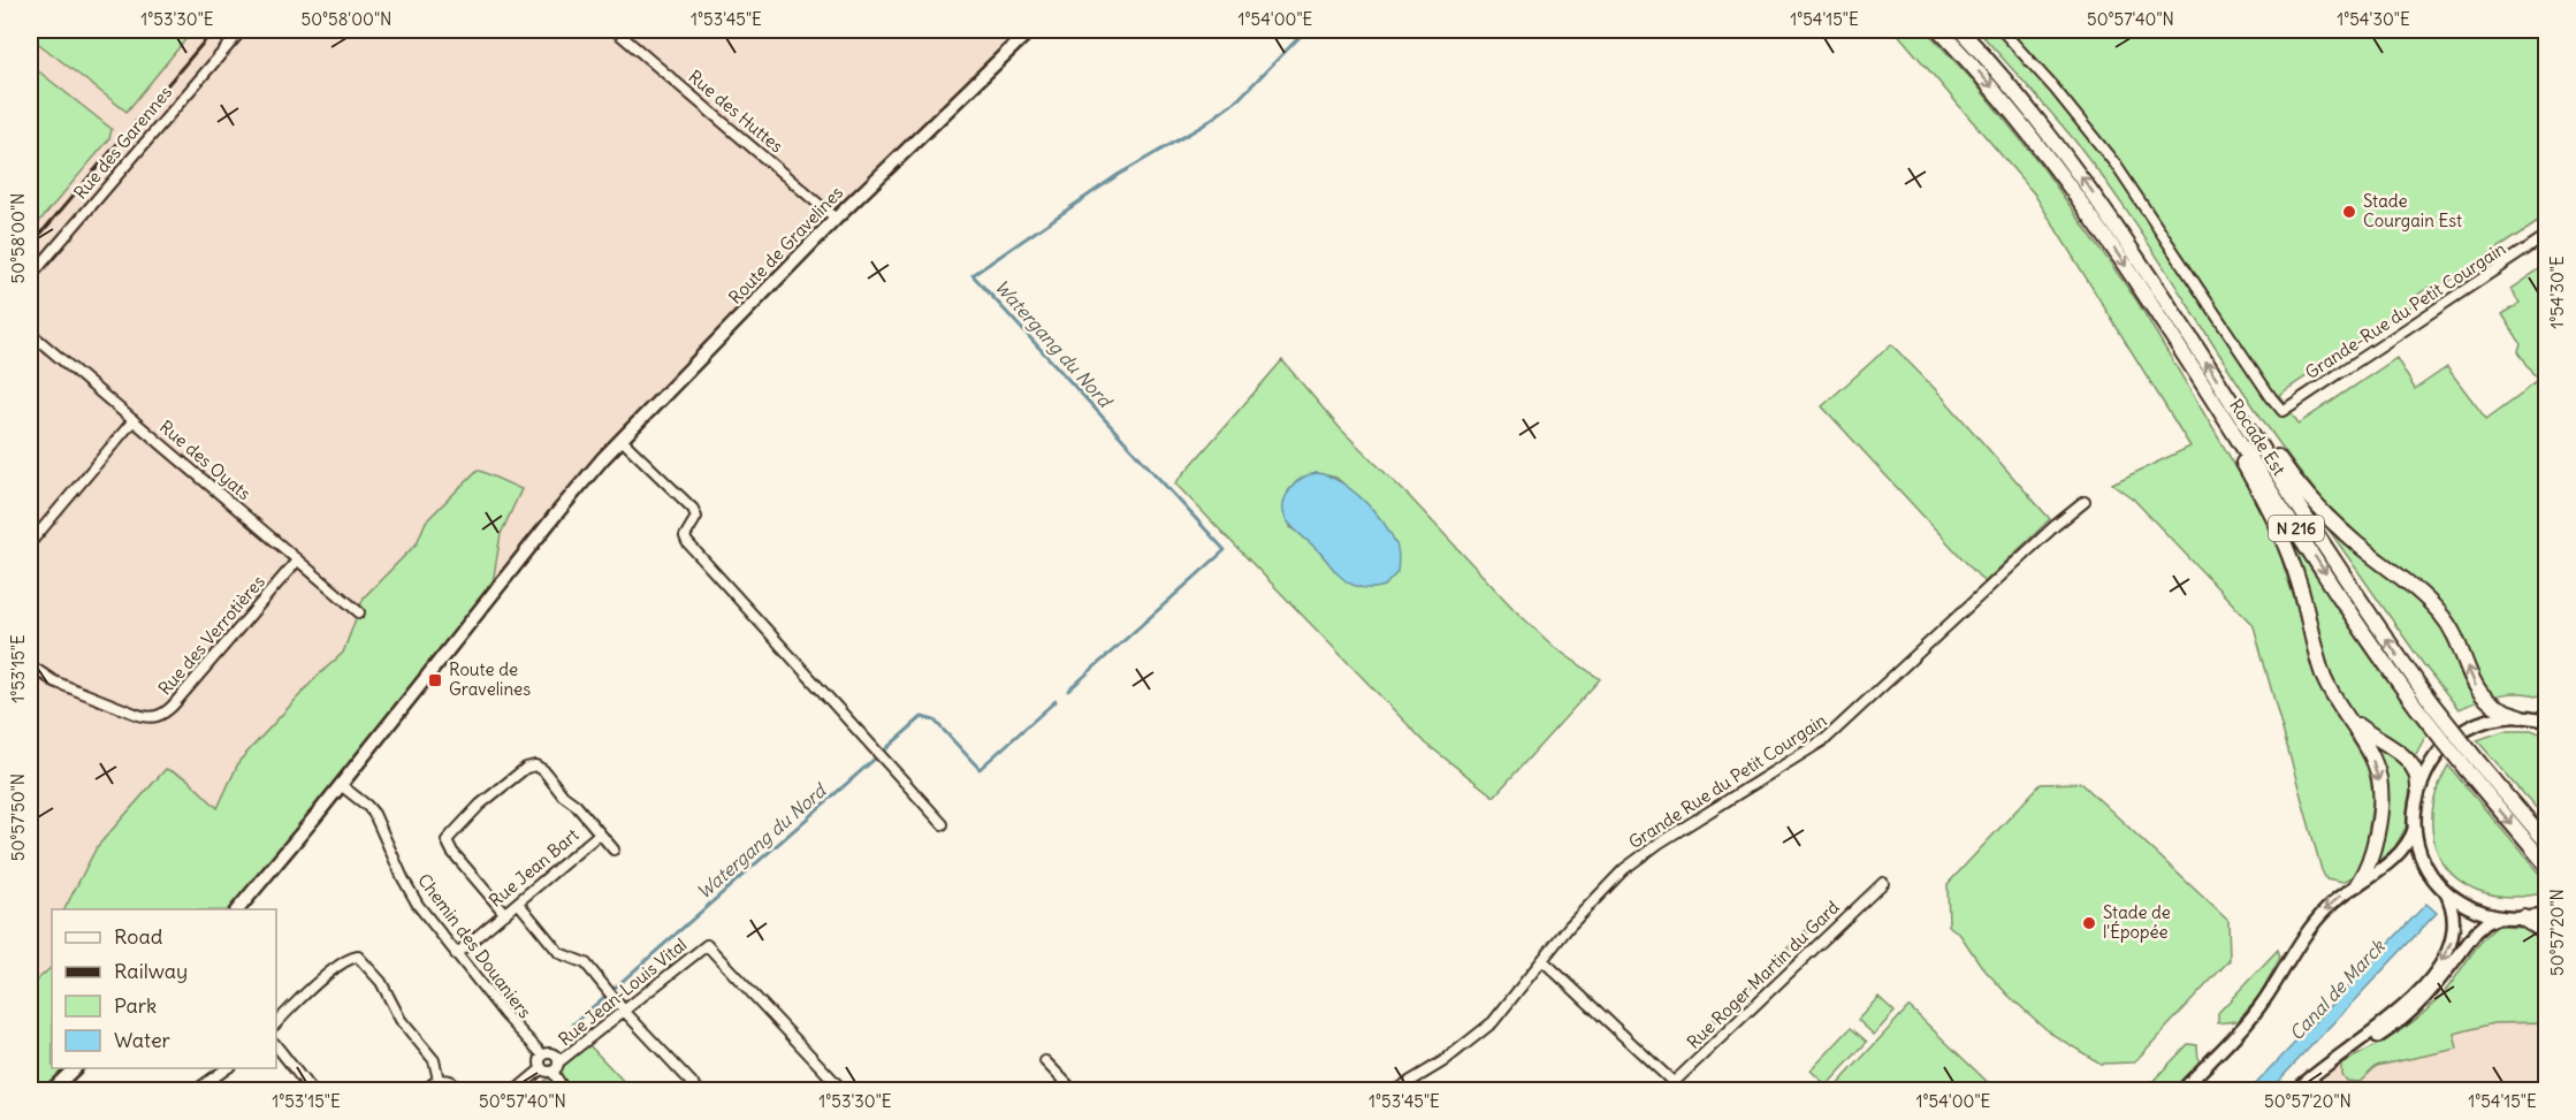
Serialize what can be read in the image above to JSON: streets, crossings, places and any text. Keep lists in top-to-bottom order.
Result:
{
  "streets": {
    "highway": ["Rocade Est", "N 216"],
    "main road": ["Route de Gravelines"],
    "street": [
      "Rue des Huttes",
      "Rue des Garennes",
      "Grande-Rue du Petit Courgain",
      "Rue des Oyats",
      "Rue des Verrotières",
      "Grande Rue du Petit Courgain",
      "Rue Jean Bart",
      "Chemin des Douaniers",
      "Rue Roger Martin du Gard",
      "Rue Jean-Louis Vital"
    ]
  },
  "crossings": [
    ["Rue des Huttes", "Route de Gravelines"],
    ["Route de Gravelines", "Chemin des Douaniers"],
    ["Rue des Oyats", "Rue des Verrotières"],
    ["Rue Jean Bart", "Chemin des Douaniers"],
    ["Chemin des Douaniers", "Rue Jean-Louis Vital"]
  ],
  "water": ["Watergang du Nord", "Canal de Marck"],
  "places": {
    "other": ["Stade Courgain Est", "Stade de l'Épopée"],
    "transit": ["Route de Gravelines"]
  },
  "legend": [
    "Road",
    "Railway",
    "Park",
    "Water"
  ],
  "coordinates": [
    "1°53'30\"E",
    "50°58'00\"N",
    "1°53'45\"E",
    "1°54'00\"E",
    "1°54'15\"E",
    "50°57'40\"N",
    "1°54'30\"E",
    "1°53'15\"E",
    "50°57'50\"N",
    "50°57'20\"N"
  ]
}
